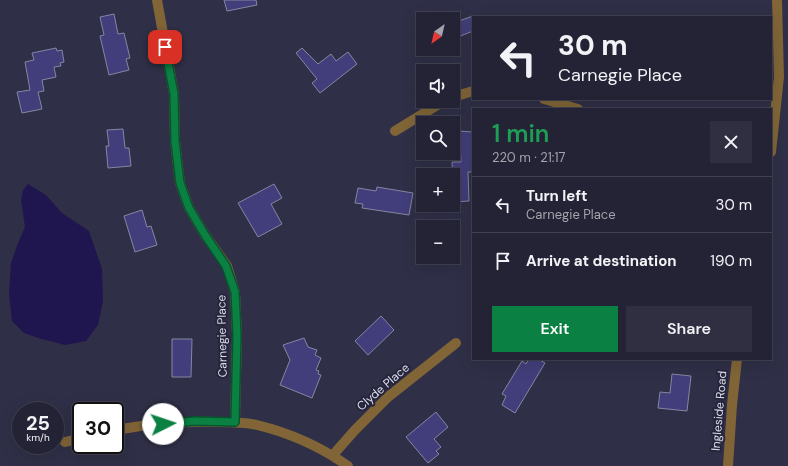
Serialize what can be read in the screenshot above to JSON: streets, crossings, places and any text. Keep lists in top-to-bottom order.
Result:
{
  "streets": {
    "street": ["Carnegie Place", "Clyde Place", "Ingleside Road"]
  },
  "north": "bottom left",
  "page": {
    "map_buttons": ["+", "−"],
    "turn": ["30 m", "Carnegie Place"],
    "heading": ["1 min", "220 m · 21:17"],
    "list": [
      {
        "name": "Turn left",
        "note": "Carnegie Place",
        "value": "30 m"
      },
      {
        "name": "Arrive at destination",
        "value": "190 m"
      }
    ],
    "buttons": ["Exit", "Share"],
    "speed": "25 km/h",
    "limit": "30"
  }
}
